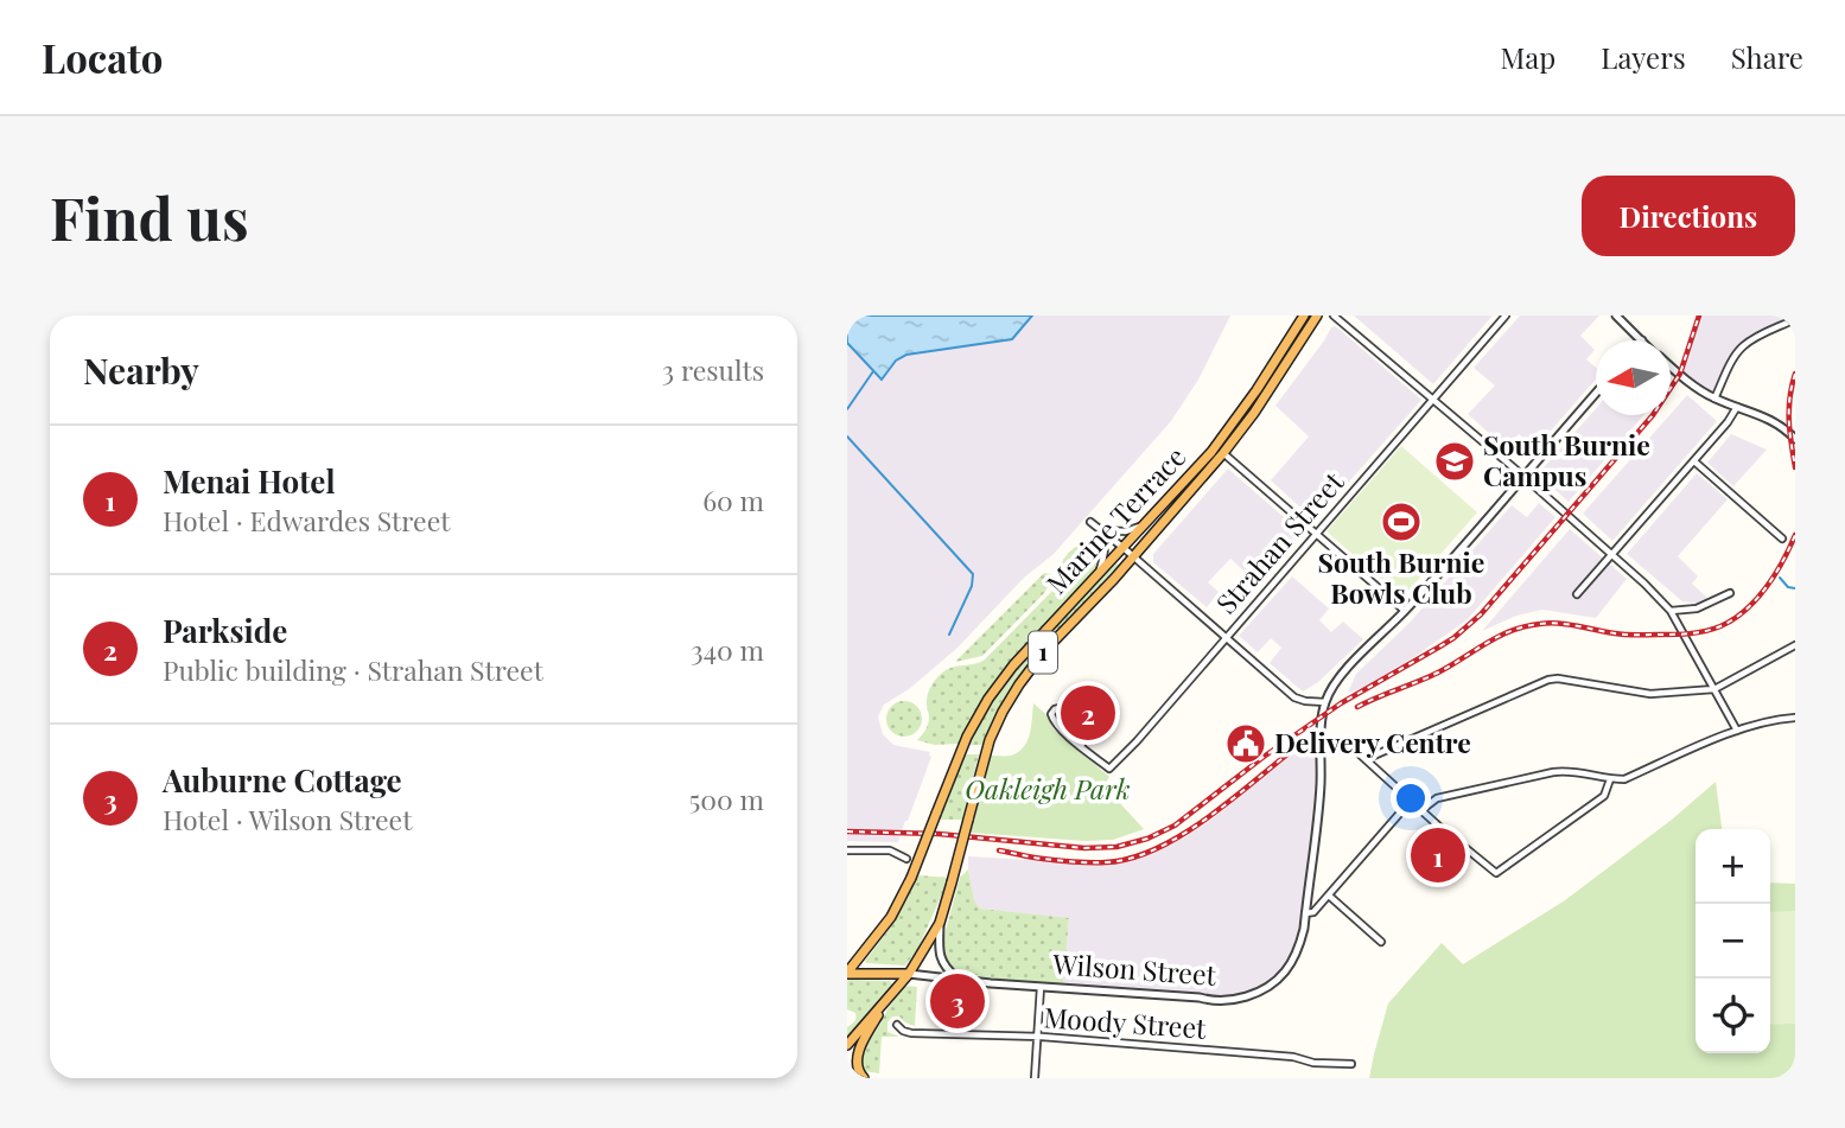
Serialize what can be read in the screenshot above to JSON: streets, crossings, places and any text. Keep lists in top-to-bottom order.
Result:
{
  "streets": {
    "highway": ["Marine Terrace", "1", "Wilson Street"],
    "street": ["Strahan Street", "Moody Street"]
  },
  "crossings": [
    ["Marine Terrace", "1"],
    ["Marine Terrace", "Wilson Street"],
    ["1", "Wilson Street"]
  ],
  "parks": ["Oakleigh Park"],
  "places": {
    "school or university": ["South Burnie Campus"],
    "sports": ["South Burnie Bowls Club"],
    "public building": ["Delivery Centre"]
  },
  "north": "left",
  "page": {
    "header": "Locato",
    "nav": ["Map", "Layers", "Share"],
    "buttons": "Directions",
    "title": "Find us",
    "heading": ["Nearby", "3 results"],
    "list": [
      {
        "mark": "1",
        "name": "Menai Hotel",
        "note": "Hotel · Edwardes Street",
        "value": "60 m"
      },
      {
        "mark": "2",
        "name": "Parkside",
        "note": "Public building · Strahan Street",
        "value": "340 m"
      },
      {
        "mark": "3",
        "name": "Auburne Cottage",
        "note": "Hotel · Wilson Street",
        "value": "500 m"
      }
    ],
    "pins": ["2", "1", "3"],
    "map_buttons": ["+", "−"]
  }
}
